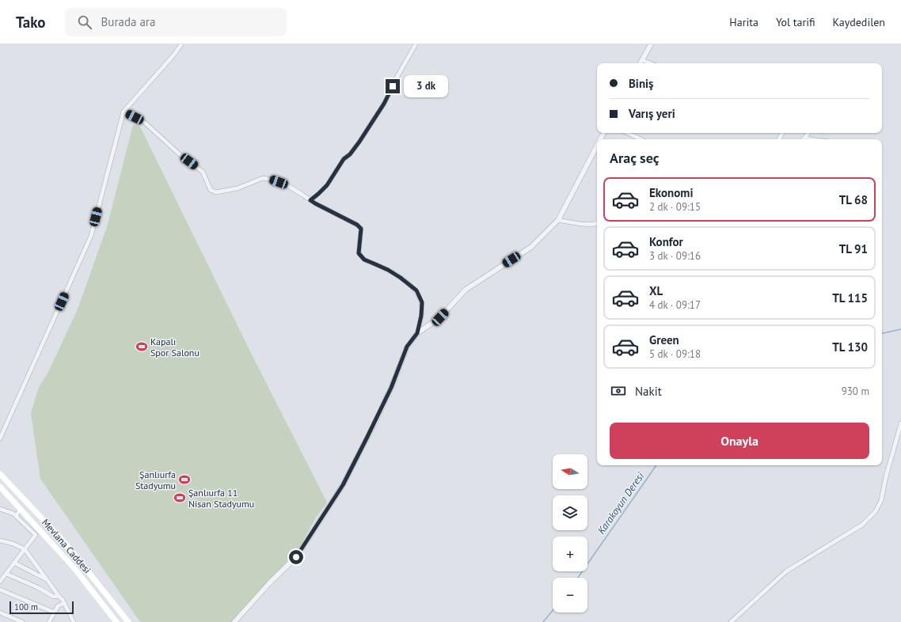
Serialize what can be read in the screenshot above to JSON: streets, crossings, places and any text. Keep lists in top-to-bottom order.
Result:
{
  "streets": {
    "main road": ["Mevlana Caddesi"]
  },
  "water": ["Karakoyun Deresi"],
  "places": {
    "sports": ["Kapalı Spor Salonu", "Şanlıurfa Stadyumu", "Şanlıurfa 11 Nisan Stadyumu"]
  },
  "scale_bar": "100 m",
  "north": "left",
  "page": {
    "header": "Tako",
    "search": "Burada ara",
    "nav": ["Harita", "Yol tarifi", "Kaydedilen"],
    "banner": ["Biniş", "Varış yeri"],
    "bubble": "3 dk",
    "heading": "Araç seç",
    "list": [
      {
        "name": "Ekonomi",
        "note": "2 dk · 09:15",
        "value": "TL 68"
      },
      {
        "name": "Konfor",
        "note": "3 dk · 09:16",
        "value": "TL 91"
      },
      {
        "name": "XL",
        "note": "4 dk · 09:17",
        "value": "TL 115"
      },
      {
        "name": "Green",
        "note": "5 dk · 09:18",
        "value": "TL 130"
      }
    ],
    "pay": ["Nakit", "930 m"],
    "buttons": "Onayla",
    "map_buttons": ["+", "−"],
    "scale": "100 m"
  }
}
